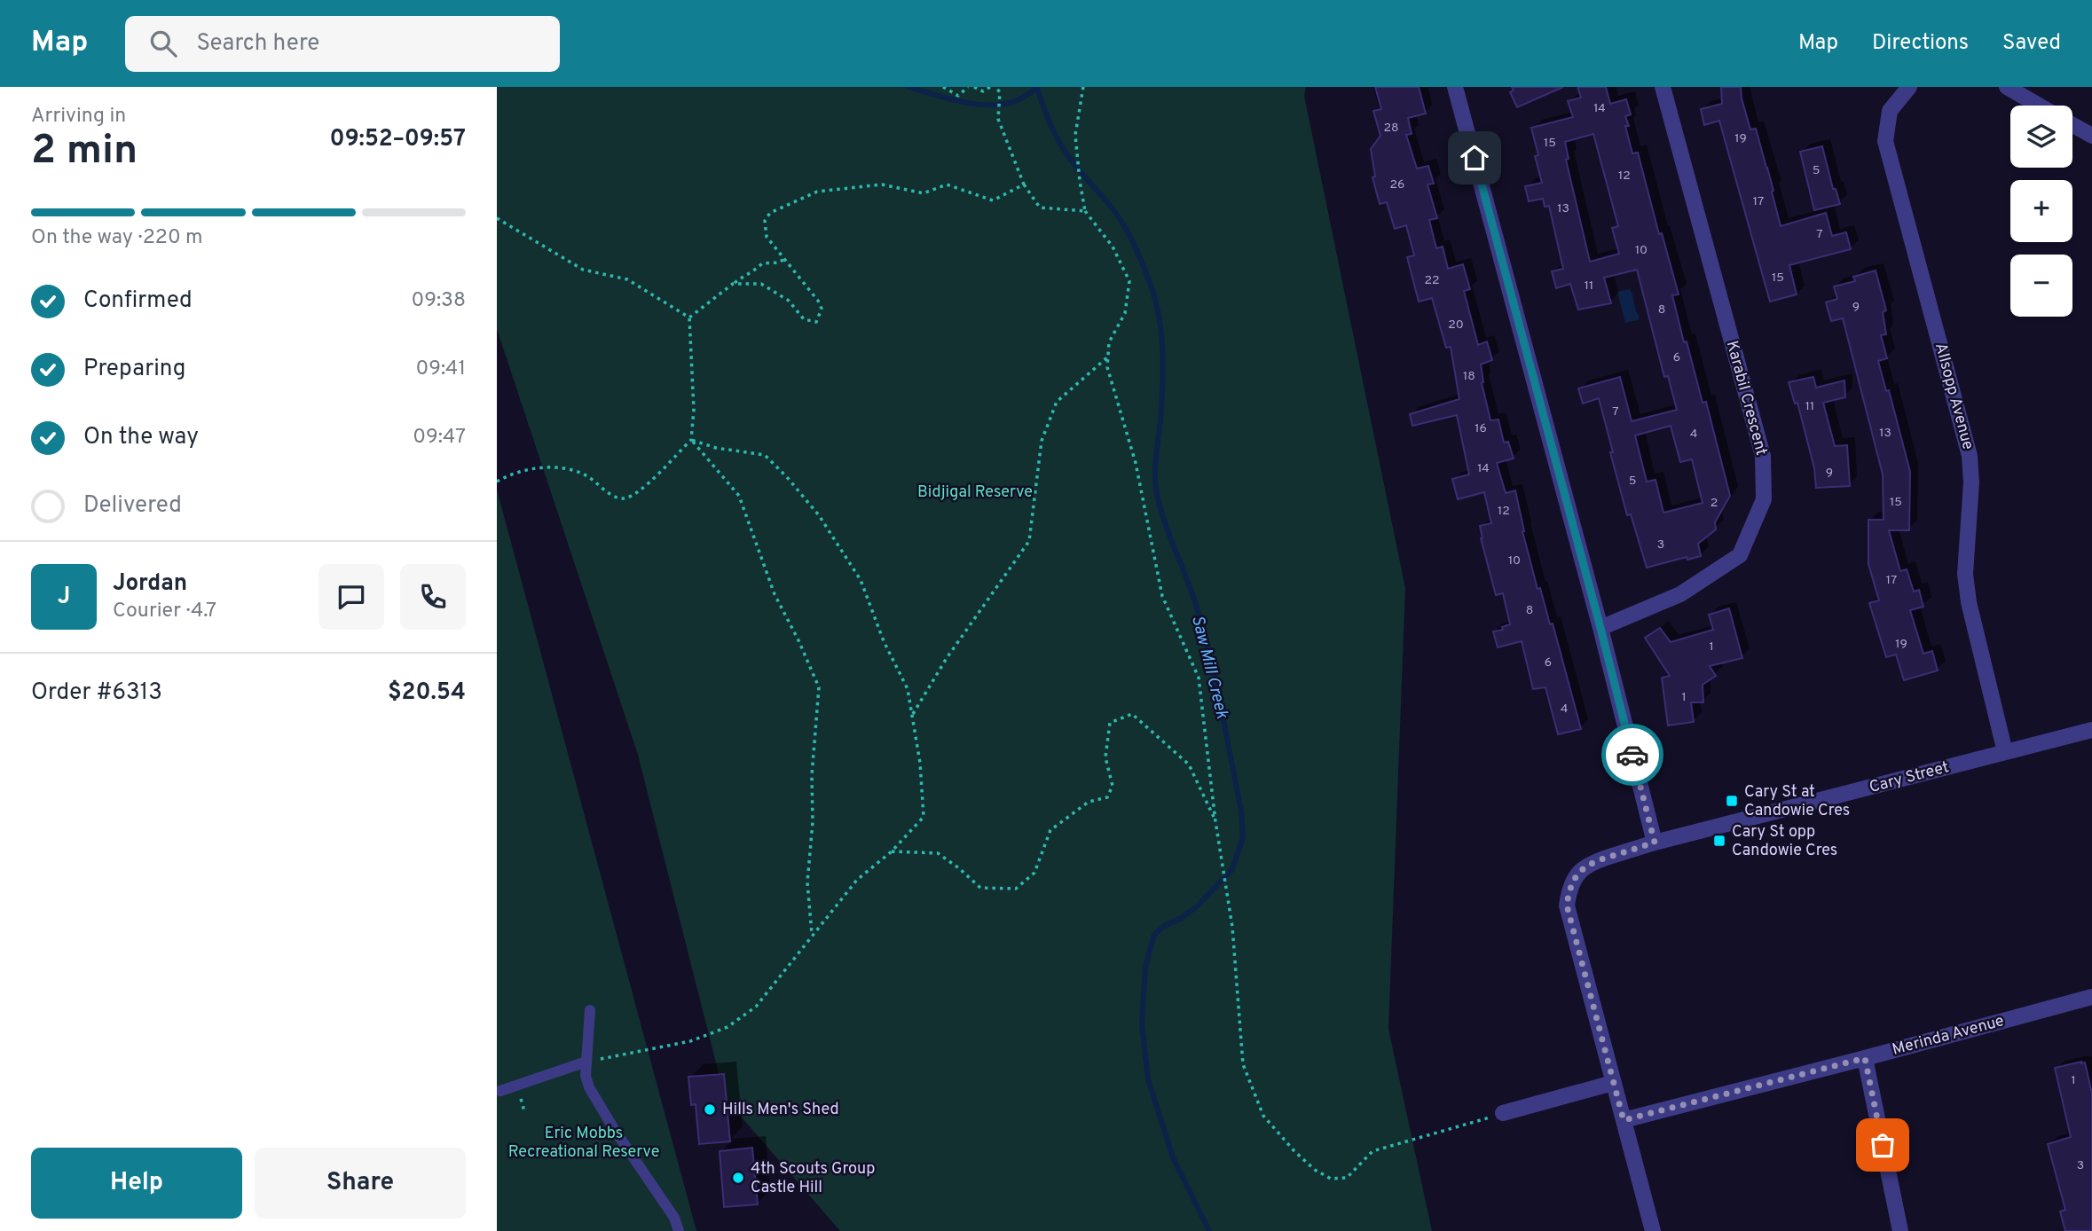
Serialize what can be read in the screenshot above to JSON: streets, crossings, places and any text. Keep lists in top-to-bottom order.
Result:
{
  "streets": {
    "street": [
      "Allsopp Avenue",
      "Karabil Crescent",
      "Cary Street",
      "Merinda Avenue"
    ]
  },
  "crossings": [
    ["Allsopp Avenue", "Cary Street"],
    ["Cary Street", "Merinda Avenue"]
  ],
  "water": ["Saw Mill Creek"],
  "parks": ["Bidjigal Reserve", "Eric Mobbs Recreational Reserve"],
  "places": {
    "transit": ["Cary St at Candowie Cres", "Cary St opp Candowie Cres"],
    "other": ["Hills Men's Shed", "4th Scouts Group Castle Hill"]
  },
  "house_numbers": [
    "14",
    "28",
    "19",
    "15",
    "5",
    "12",
    "26",
    "17",
    "13",
    "7",
    "10",
    "15",
    "22",
    "11",
    "9",
    "8",
    "20",
    "6",
    "18",
    "11",
    "7",
    "16",
    "13",
    "4",
    "14",
    "9",
    "5",
    "15",
    "2",
    "12",
    "3",
    "10",
    "17",
    "8",
    "19",
    "1",
    "6",
    "1",
    "4",
    "1",
    "3"
  ],
  "page": {
    "header": "Map",
    "search": "Search here",
    "nav": ["Map", "Directions", "Saved"],
    "heading": ["2 min", "Arriving in", "09:52–09:57"],
    "panel": [
      "Jordan",
      "Courier · 4.7",
      "Order #6313",
      "$20.54"
    ],
    "map_buttons": ["+", "−"],
    "bar": "On the way · 220 m",
    "list": [
      ["Confirmed", "09:38"],
      ["Preparing", "09:41"],
      ["On the way", "09:47"],
      "Delivered"
    ],
    "round": "J",
    "buttons": ["Help", "Share"]
  }
}
